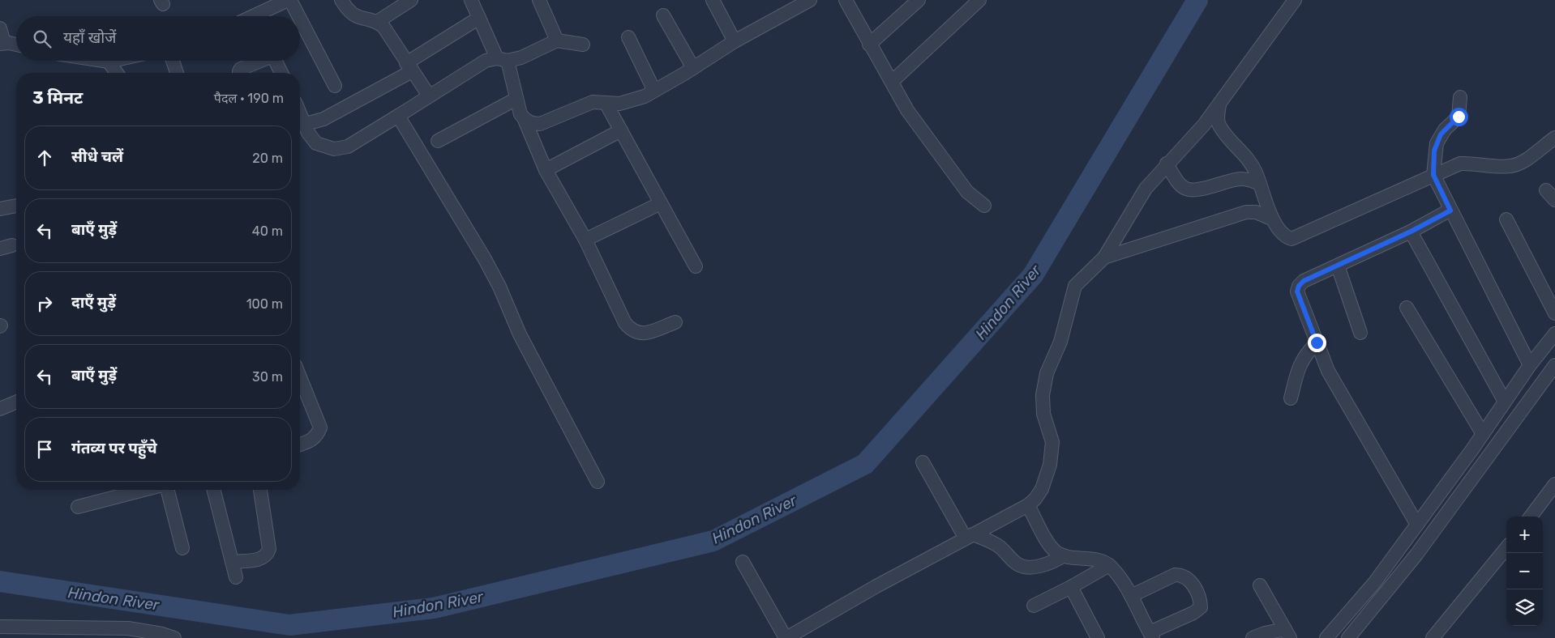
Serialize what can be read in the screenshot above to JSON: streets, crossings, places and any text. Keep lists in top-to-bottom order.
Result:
{
  "water": ["Hindon River"],
  "page": {
    "search": "यहाँ खोजें",
    "heading": ["3 मिनट", "पैदल · 190 m"],
    "list": [
      ["सीधे चलें", "20 m"],
      ["बाएँ मुड़ें", "40 m"],
      ["दाएँ मुड़ें", "100 m"],
      ["बाएँ मुड़ें", "30 m"],
      "गंतव्य पर पहुँचे"
    ],
    "map_buttons": ["+", "−"]
  }
}
